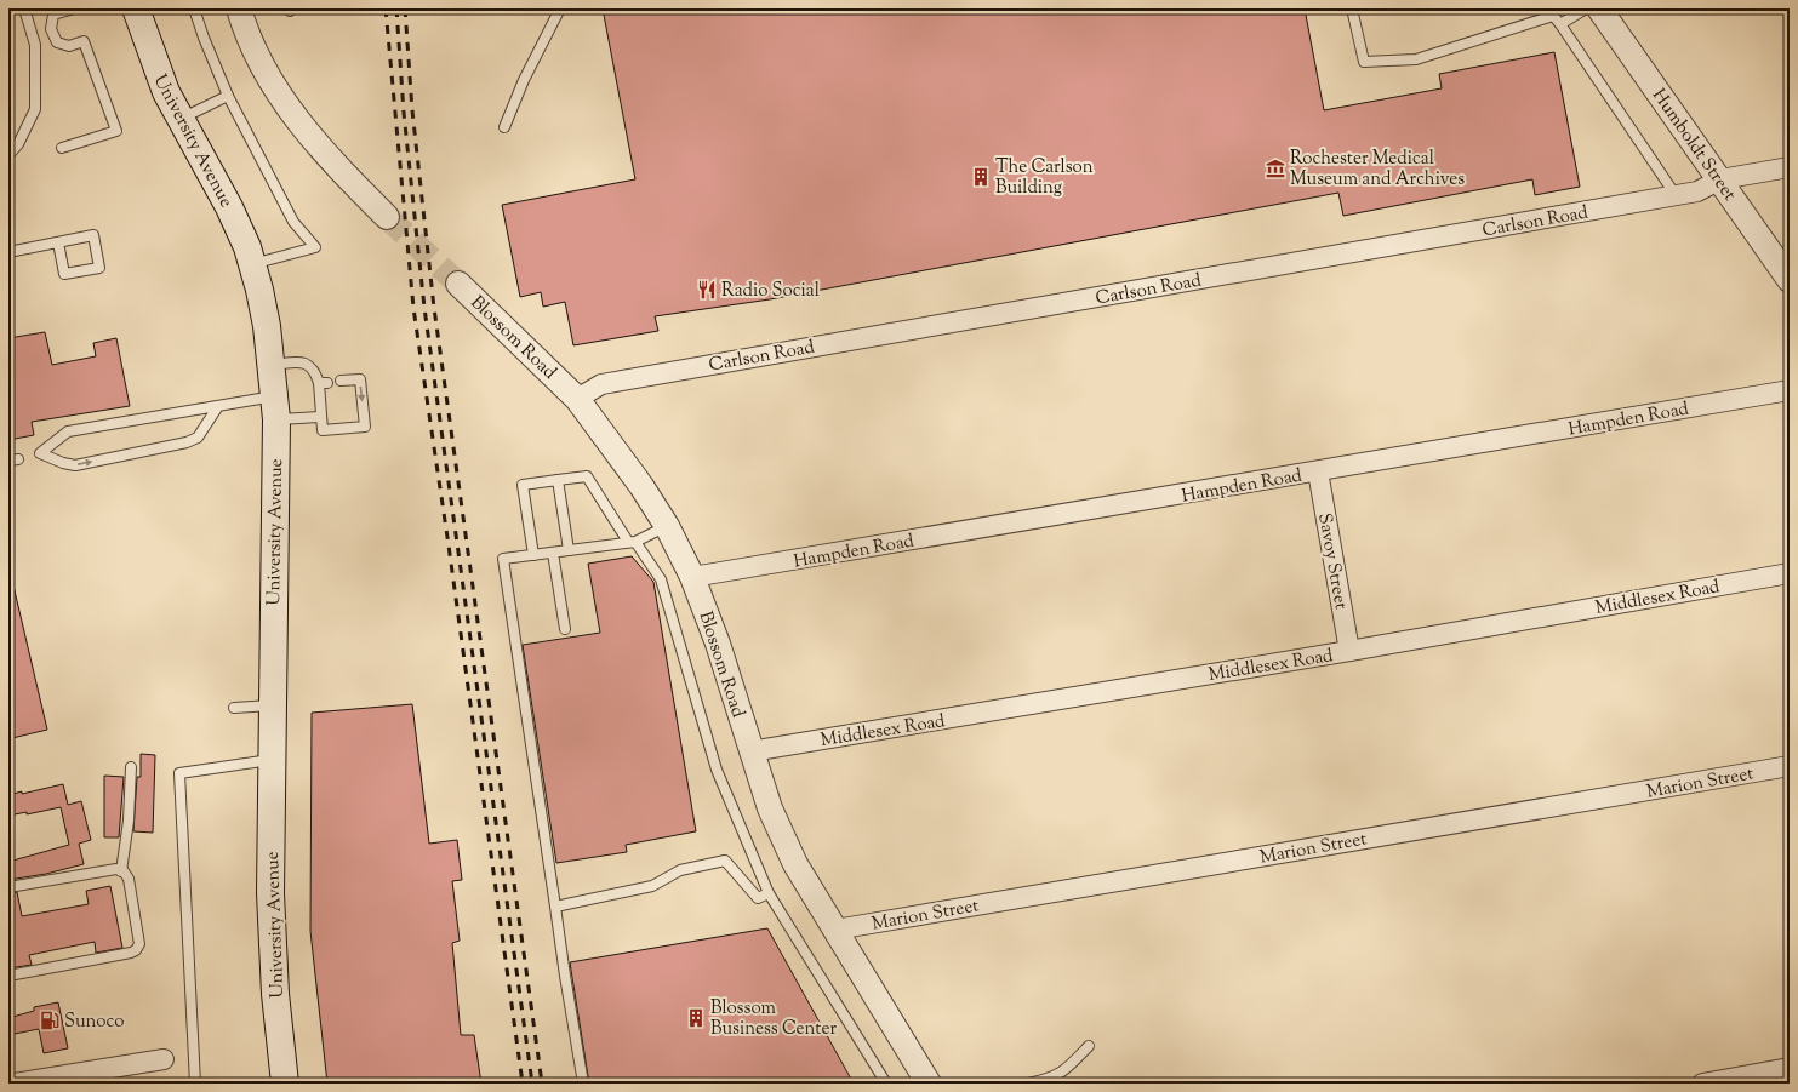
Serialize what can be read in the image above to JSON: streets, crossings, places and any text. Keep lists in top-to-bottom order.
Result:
{
  "streets": {
    "main road": ["University Avenue"],
    "street": [
      "Humboldt Street",
      "Carlson Road",
      "Blossom Road",
      "Hampden Road",
      "Savoy Street",
      "Middlesex Road",
      "Marion Street"
    ]
  },
  "crossings": [
    ["Humboldt Street", "Carlson Road"],
    ["Carlson Road", "Blossom Road"],
    ["Blossom Road", "Hampden Road"],
    ["Blossom Road", "Middlesex Road"],
    ["Blossom Road", "Marion Street"],
    ["Hampden Road", "Savoy Street"],
    ["Savoy Street", "Middlesex Road"]
  ],
  "places": {
    "museum": ["Rochester Medical Museum and Archives"],
    "building": ["The Carlson Building", "Blossom Business Center"],
    "restaurant": ["Radio Social"],
    "fuel station": ["Sunoco"]
  }
}
